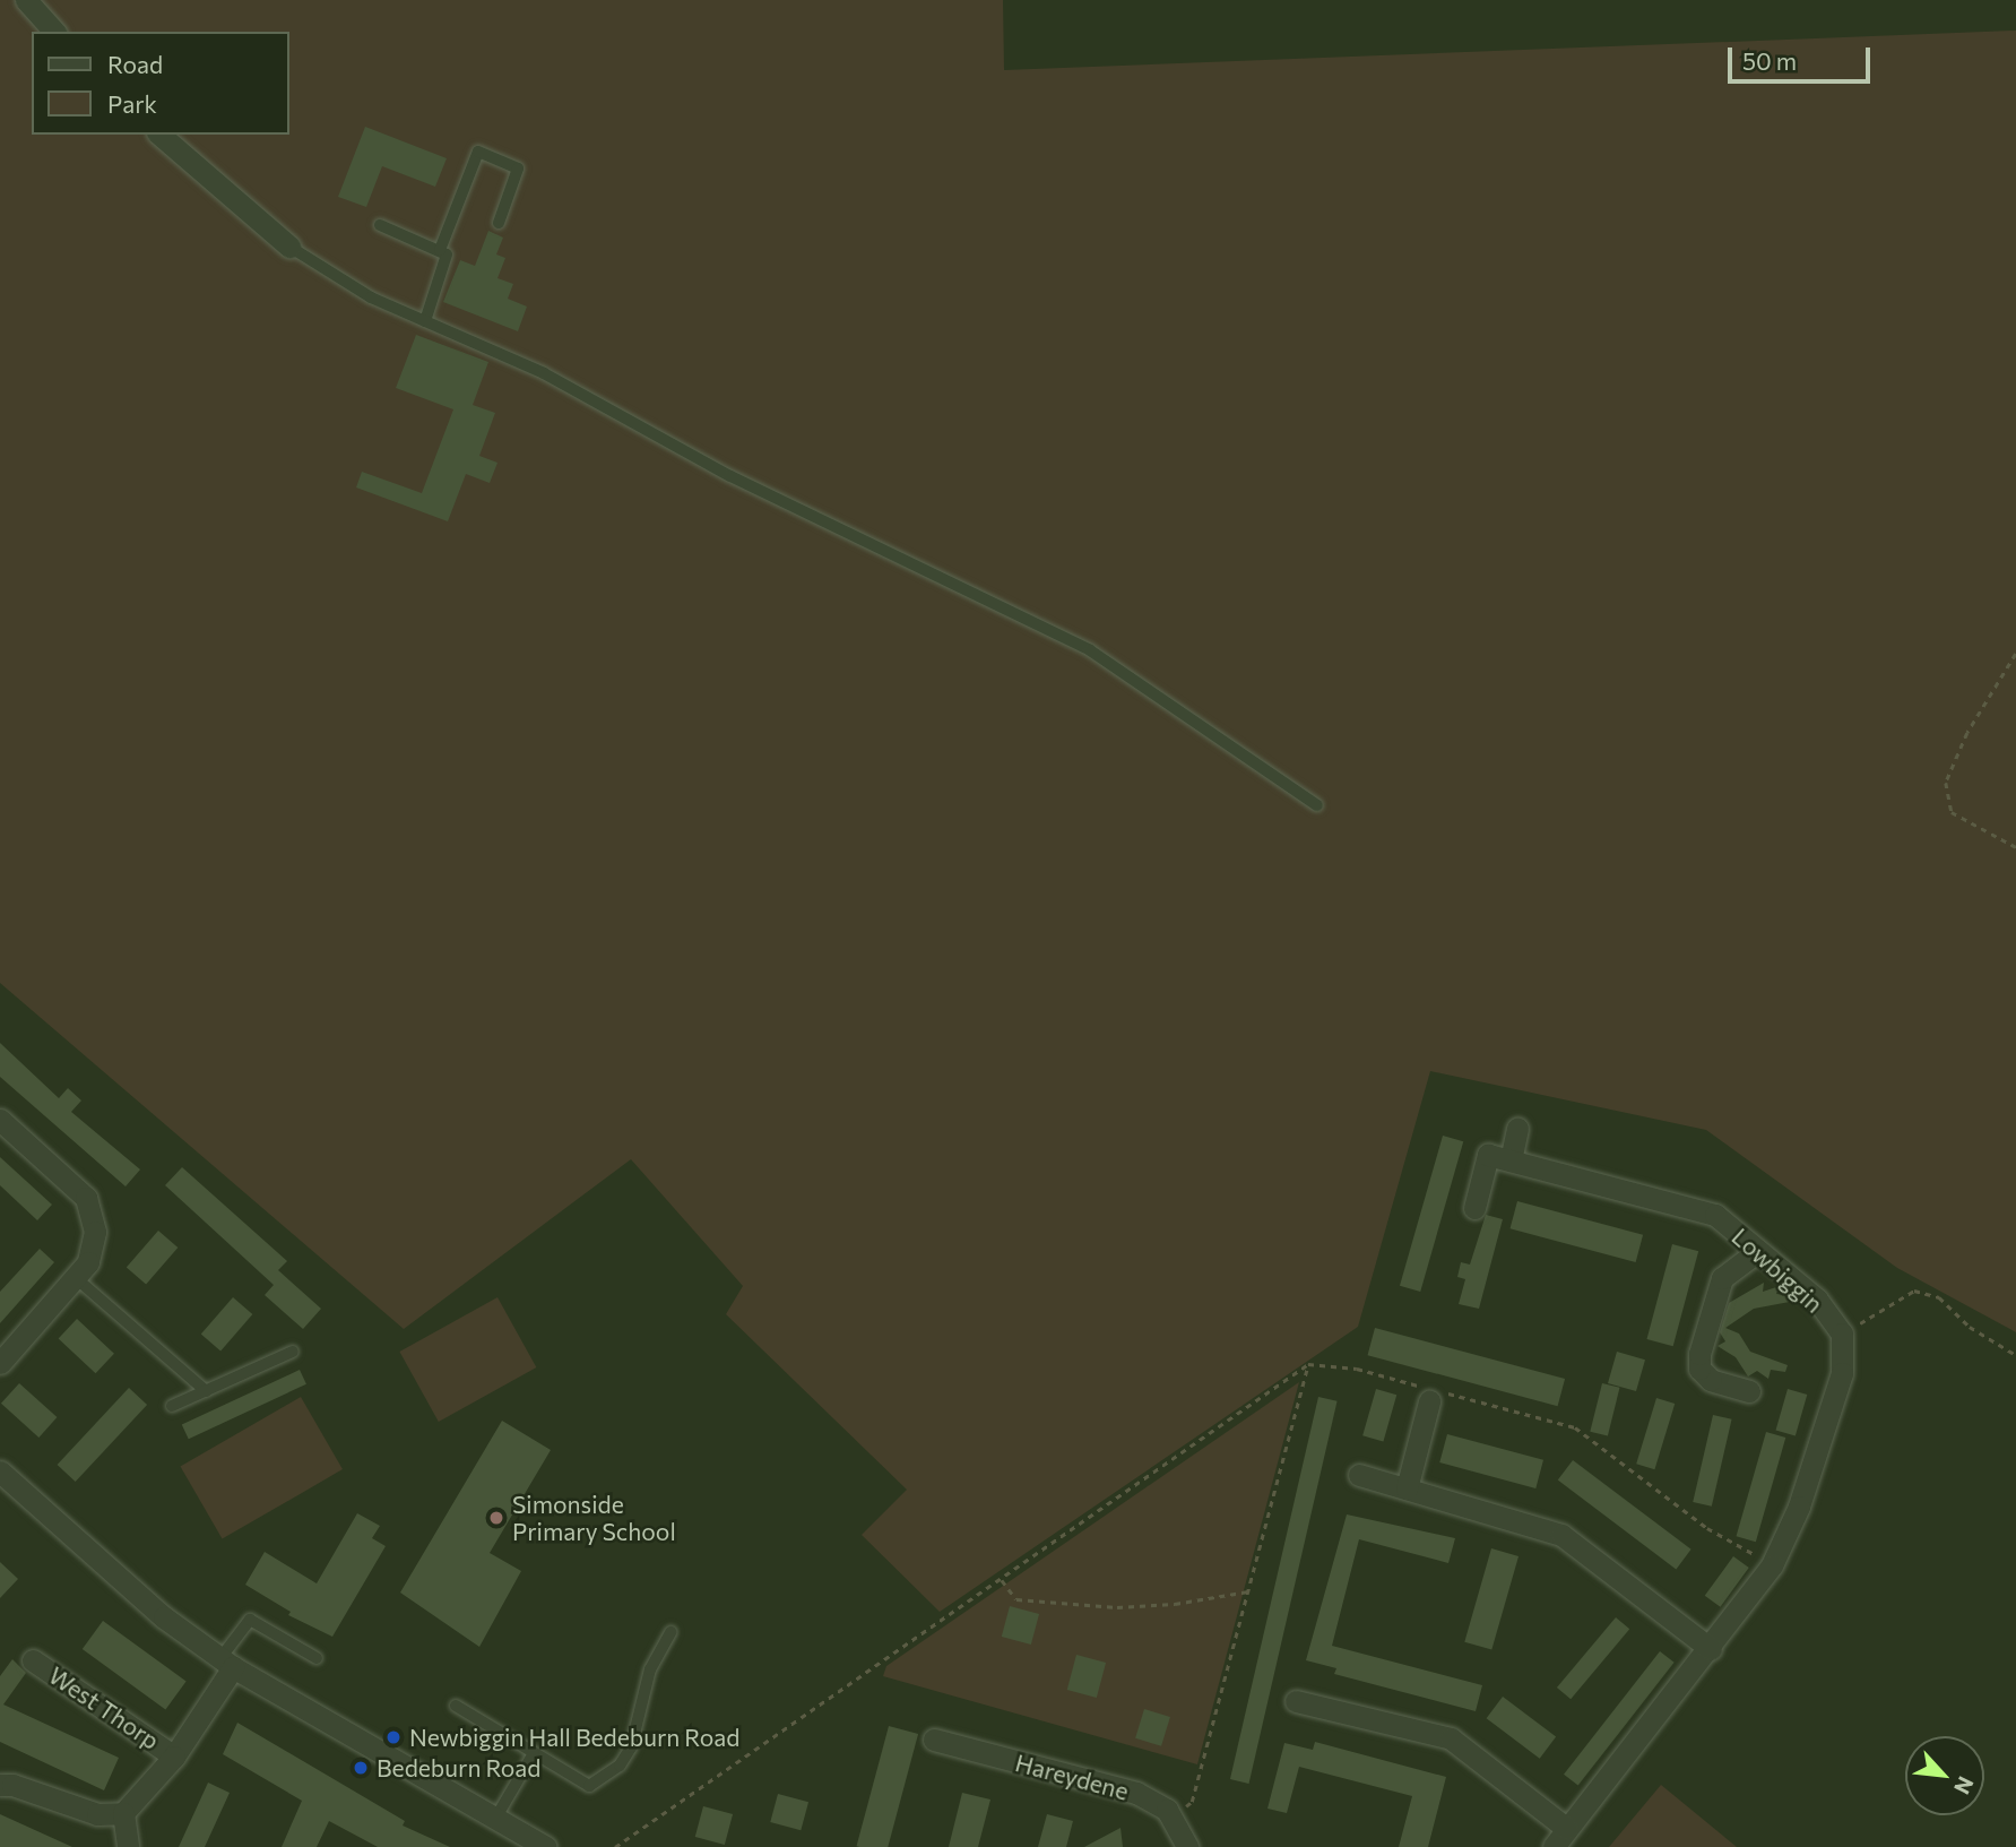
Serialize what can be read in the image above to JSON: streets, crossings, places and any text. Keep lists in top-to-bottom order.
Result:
{
  "streets": {
    "street": ["Lowbiggin", "West Thorp", "Hareydene"]
  },
  "places": ["Simonside Primary School", "Newbiggin Hall Bedeburn Road", "Bedeburn Road"],
  "legend": ["Road", "Park"],
  "scale_bar": "50 m",
  "north": "bottom right"
}
